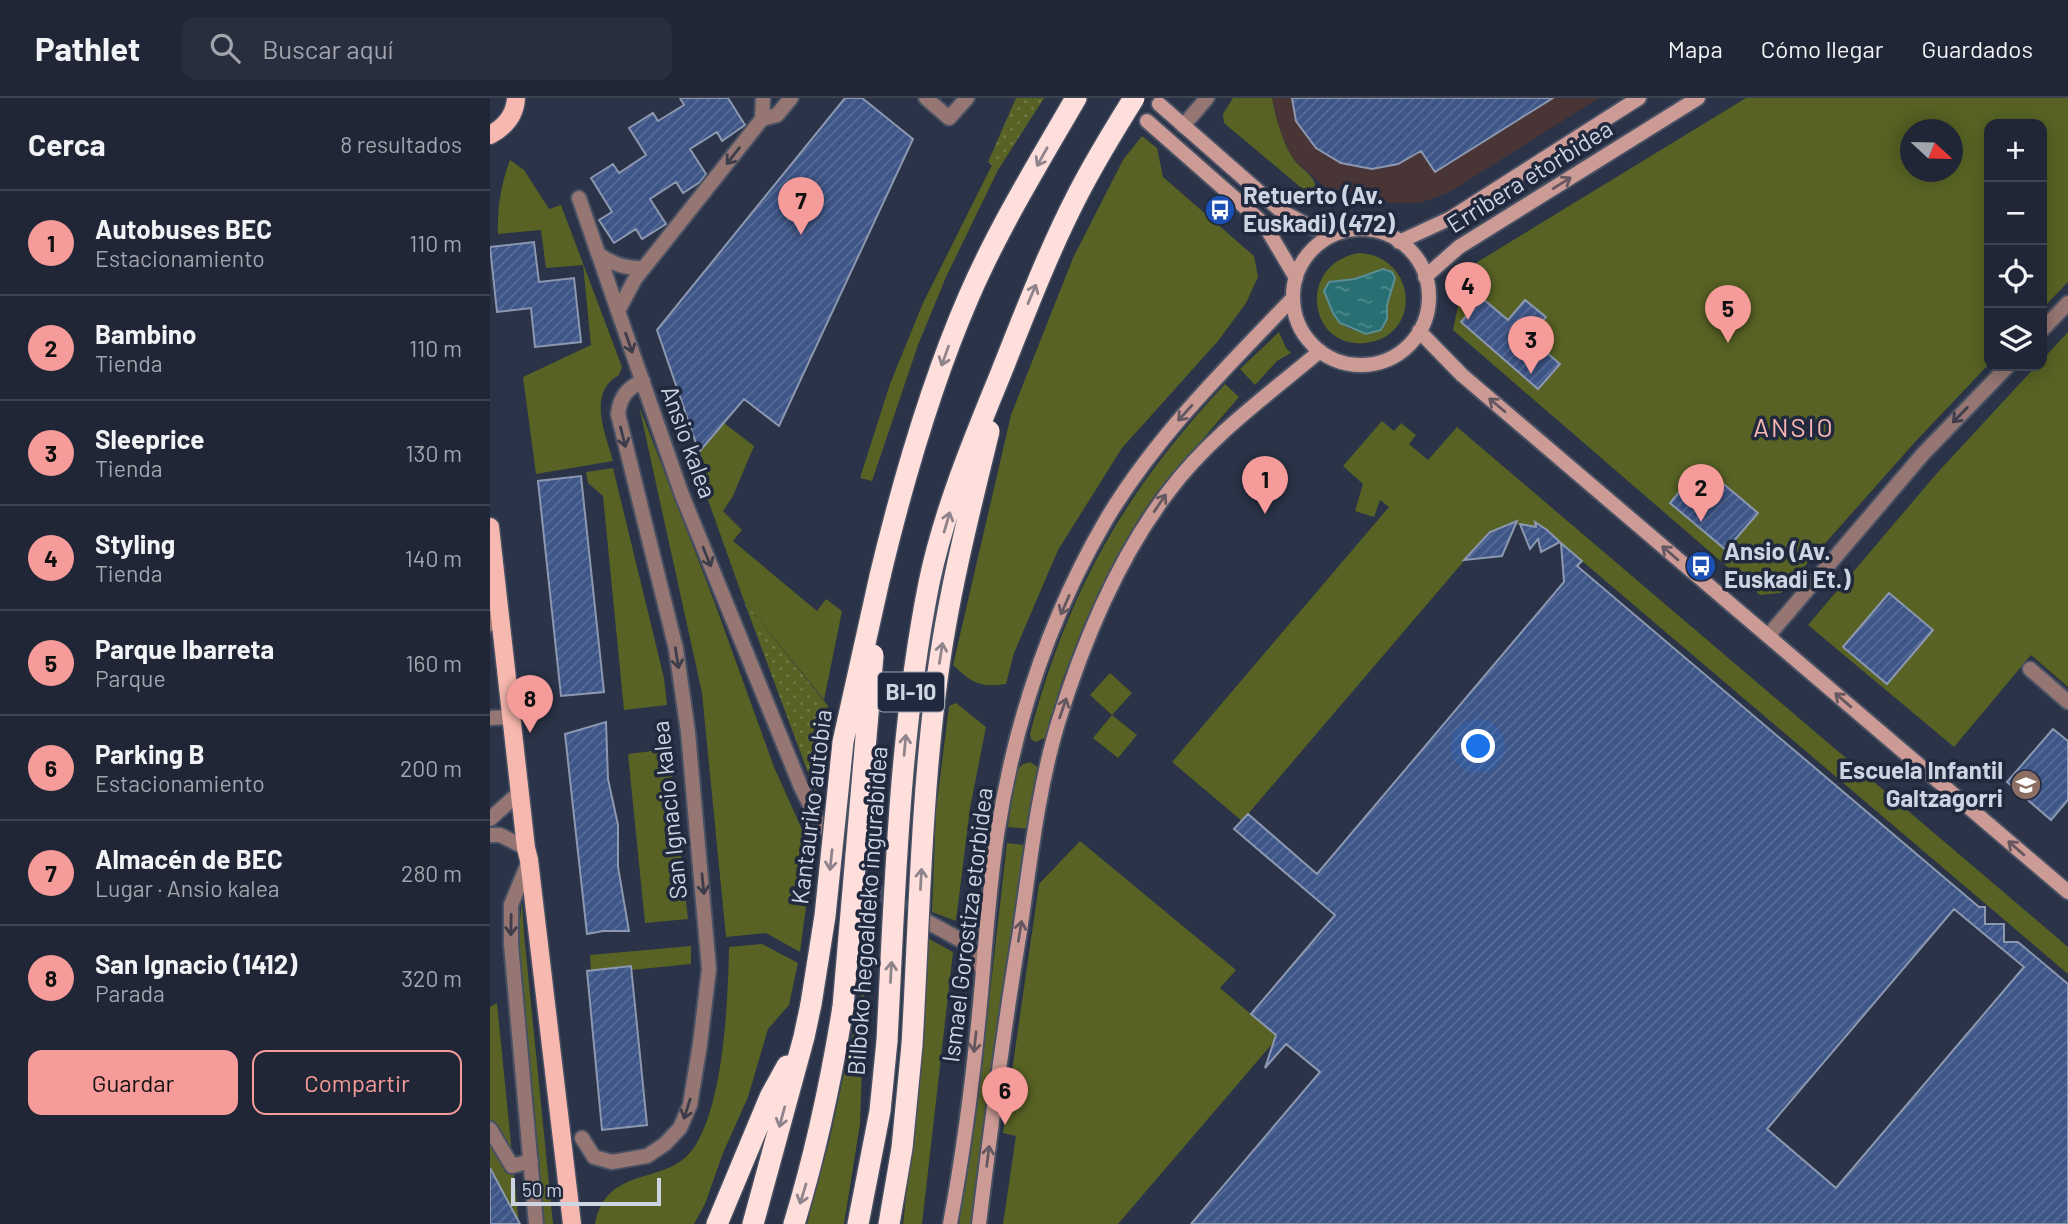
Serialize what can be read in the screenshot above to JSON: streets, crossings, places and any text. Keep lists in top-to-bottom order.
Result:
{
  "streets": {
    "highway": ["BI-10", "Kantauriko autobia", "Bilboko hegoaldeko ingurabidea"],
    "main road": ["Erribera etorbidea", "Ismael Gorostiza etorbidea"],
    "street": ["Ansio kalea", "San Ignacio kalea"]
  },
  "crossings": [
    ["Erribera etorbidea", "Ismael Gorostiza etorbidea"],
    ["Ansio kalea", "San Ignacio kalea"],
    ["BI-10", "Kantauriko autobia"],
    ["Kantauriko autobia", "Bilboko hegoaldeko ingurabidea"]
  ],
  "one_way": ["Ansio kalea", "San Ignacio kalea"],
  "districts": ["ANSIO"],
  "places": {
    "bus stop": ["Retuerto (Av. Euskadi) (472)", "Ansio (Av. Euskadi Et.)"],
    "school or university": ["Escuela Infantil Galtzagorri"]
  },
  "scale_bar": "50 m",
  "north": "right",
  "page": {
    "header": "Pathlet",
    "search": "Buscar aquí",
    "nav": ["Mapa", "Cómo llegar", "Guardados"],
    "heading": ["Cerca", "8 resultados"],
    "map_buttons": ["+", "−"],
    "pins": [
      "7",
      "4",
      "5",
      "3",
      "1",
      "2",
      "8",
      "6"
    ],
    "list": [
      {
        "mark": "1",
        "name": "Autobuses BEC",
        "note": "Estacionamiento",
        "value": "110 m"
      },
      {
        "mark": "2",
        "name": "Bambino",
        "note": "Tienda",
        "value": "110 m"
      },
      {
        "mark": "3",
        "name": "Sleeprice",
        "note": "Tienda",
        "value": "130 m"
      },
      {
        "mark": "4",
        "name": "Styling",
        "note": "Tienda",
        "value": "140 m"
      },
      {
        "mark": "5",
        "name": "Parque Ibarreta",
        "note": "Parque",
        "value": "160 m"
      },
      {
        "mark": "6",
        "name": "Parking B",
        "note": "Estacionamiento",
        "value": "200 m"
      },
      {
        "mark": "7",
        "name": "Almacén de BEC",
        "note": "Lugar · Ansio kalea",
        "value": "280 m"
      },
      {
        "mark": "8",
        "name": "San Ignacio (1412)",
        "note": "Parada",
        "value": "320 m"
      }
    ],
    "buttons": ["Guardar", "Compartir"],
    "scale": "50 m"
  }
}
